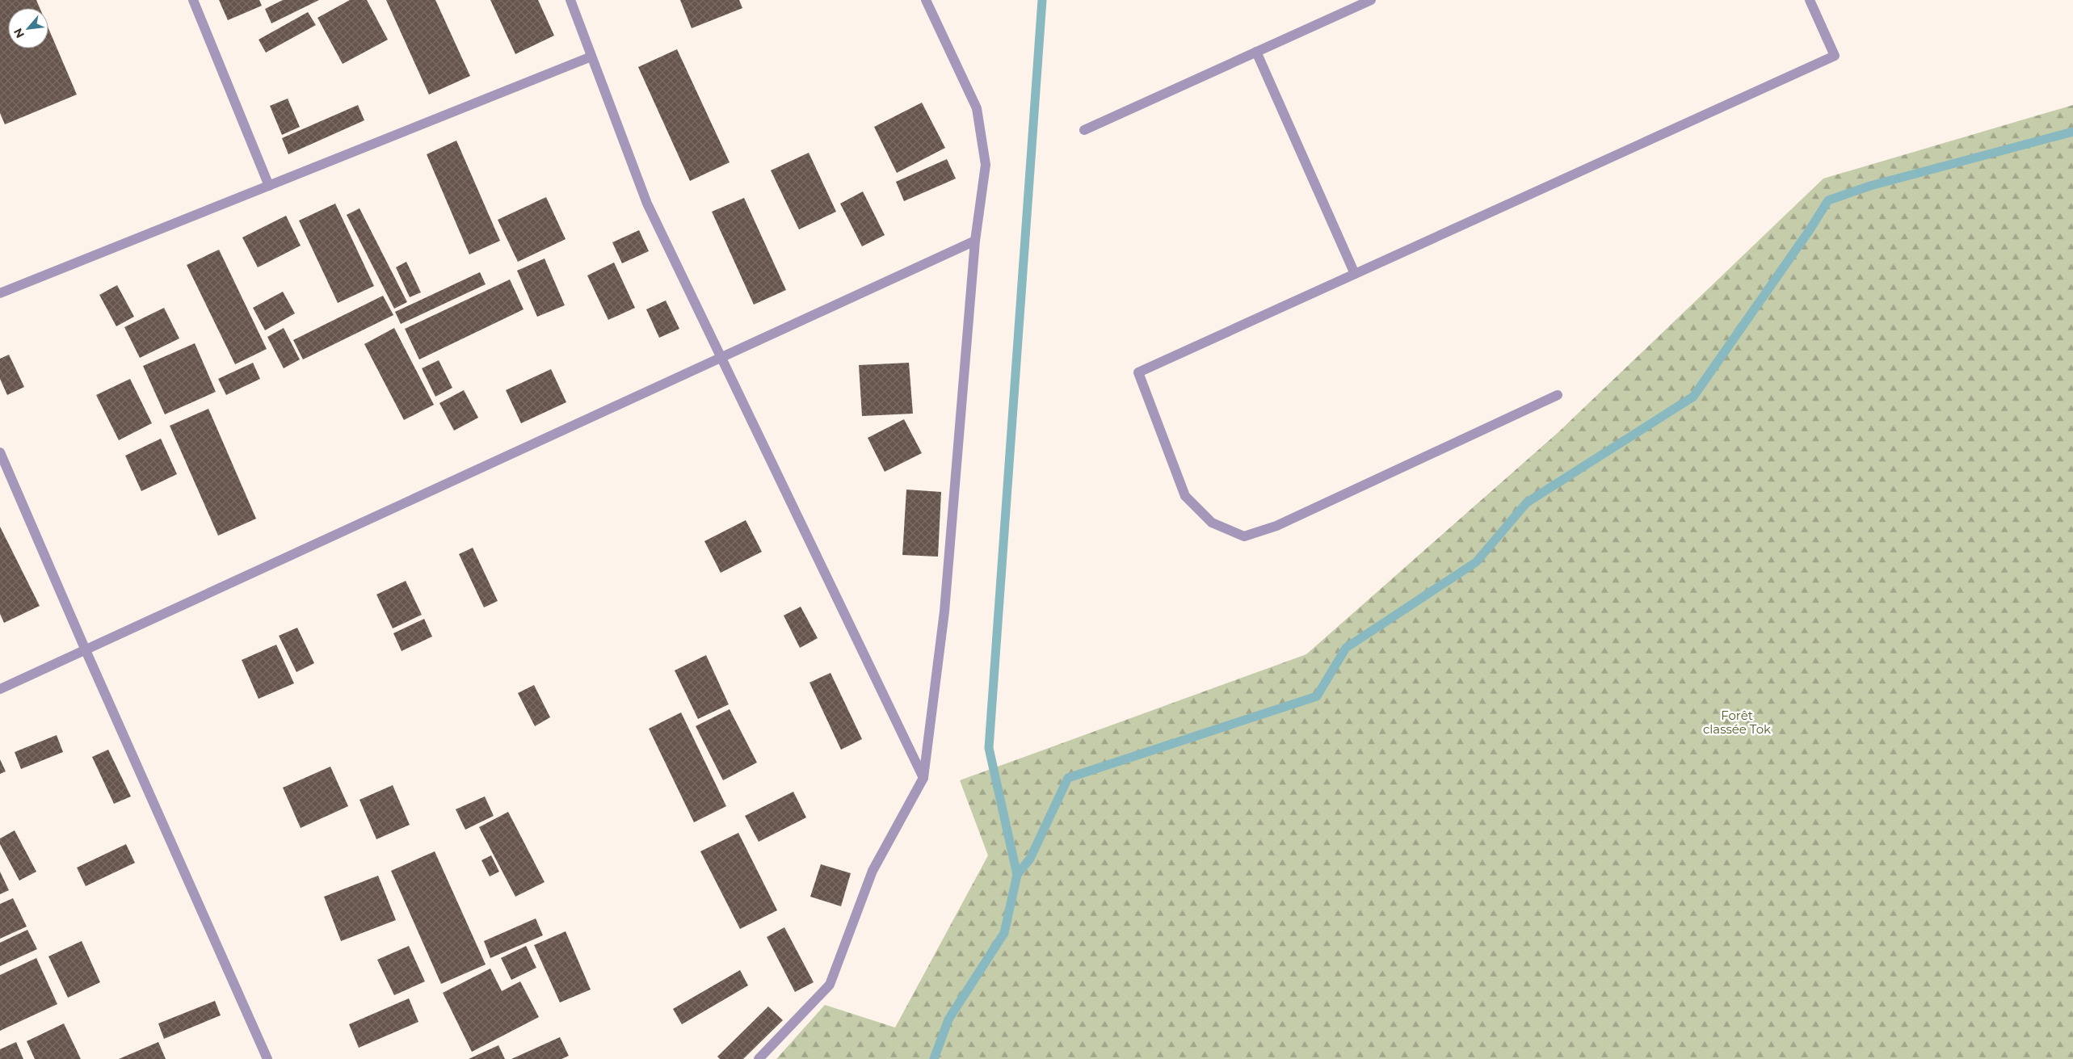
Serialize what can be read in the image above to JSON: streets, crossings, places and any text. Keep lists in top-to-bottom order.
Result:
{
  "parks": ["Forêt classée Tok"],
  "north": "bottom left"
}
